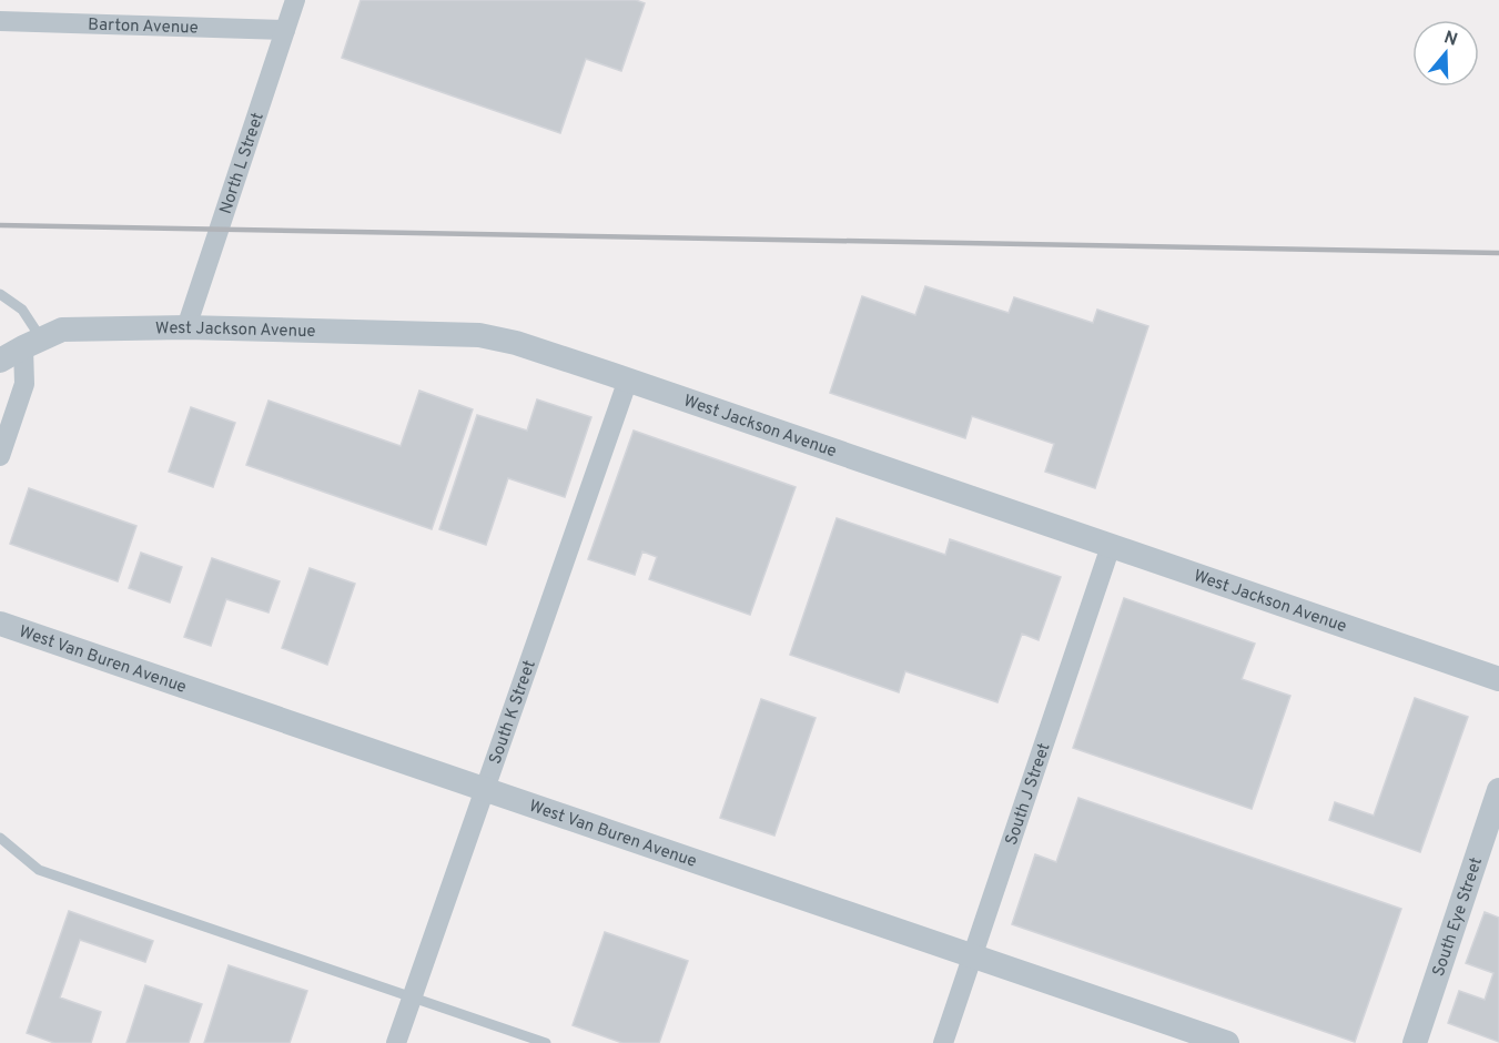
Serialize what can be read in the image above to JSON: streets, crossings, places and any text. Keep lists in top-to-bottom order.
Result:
{
  "streets": {
    "street": [
      "Barton Avenue",
      "North L Street",
      "West Jackson Avenue",
      "West Van Buren Avenue",
      "South K Street",
      "South J Street",
      "South Eye Street"
    ]
  },
  "crossings": [
    ["Barton Avenue", "North L Street"],
    ["North L Street", "West Jackson Avenue"],
    ["West Jackson Avenue", "South K Street"],
    ["West Jackson Avenue", "South J Street"],
    ["West Van Buren Avenue", "South K Street"],
    ["West Van Buren Avenue", "South J Street"]
  ],
  "north": "top"
}
